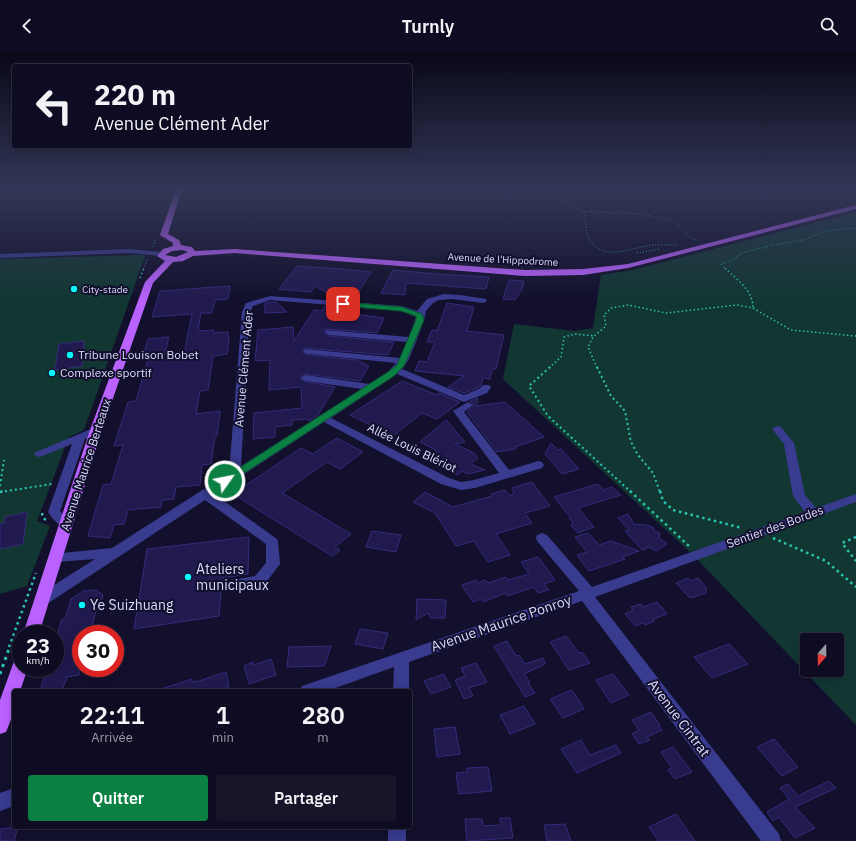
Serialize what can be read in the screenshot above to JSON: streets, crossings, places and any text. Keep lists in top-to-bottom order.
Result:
{
  "streets": {
    "main road": ["Avenue de l'Hippodrome", "Avenue Maurice Berteaux"],
    "street": [
      "Avenue Clément Ader",
      "Allée Louis Blériot",
      "Sentier des Bordes",
      "Avenue Maurice Ponroy",
      "Avenue Cintrat"
    ]
  },
  "crossings": [
    ["Avenue de l'Hippodrome", "Avenue Maurice Berteaux"],
    ["Sentier des Bordes", "Avenue Maurice Ponroy"],
    ["Avenue Maurice Ponroy", "Avenue Cintrat"]
  ],
  "places": [
    "City-stade",
    "Tribune Louison Bobet",
    "Complexe sportif",
    "Ateliers municipaux",
    "Ye Suizhuang"
  ],
  "north": "bottom",
  "page": {
    "header": "Turnly",
    "turn": ["220 m", "Avenue Clément Ader"],
    "speed": "23 km/h",
    "limit": "30",
    "eta": [
      "22:11",
      "Arrivée",
      "1",
      "min",
      "280",
      "m"
    ],
    "buttons": ["Quitter", "Partager"]
  }
}
